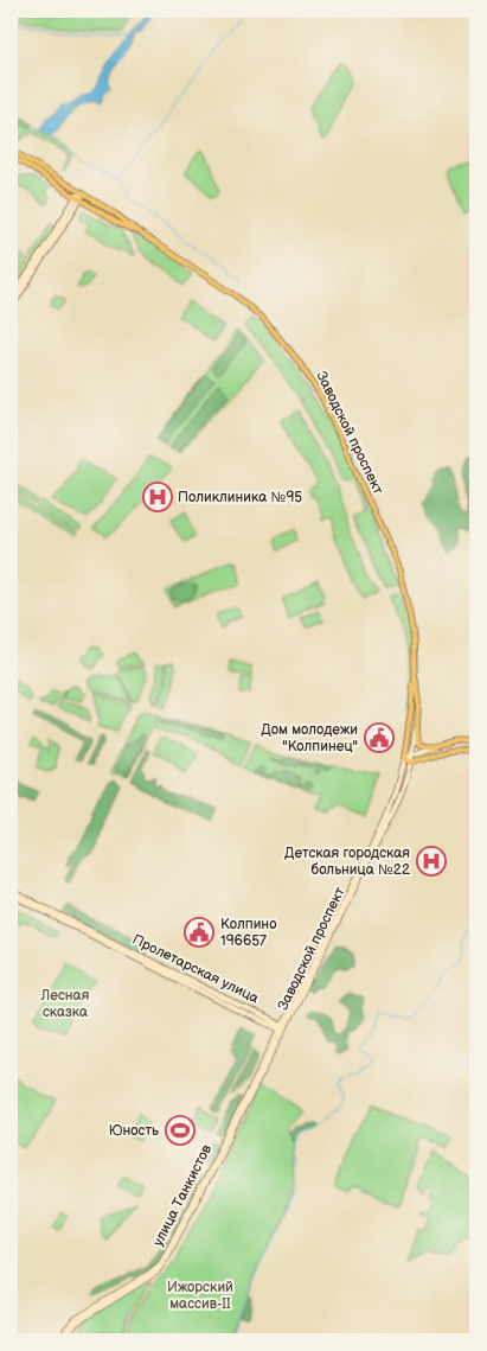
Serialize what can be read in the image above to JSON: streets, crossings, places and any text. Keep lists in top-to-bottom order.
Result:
{
  "streets": {
    "main road": ["Заводской проспект", "Пролетарская улица", "улица Танкистов"]
  },
  "crossings": [
    ["Заводской проспект", "Пролетарская улица"],
    ["Заводской проспект", "улица Танкистов"],
    ["Пролетарская улица", "улица Танкистов"]
  ],
  "parks": ["Лесная сказка", "Ижорский массив-II"],
  "places": {
    "hospital": ["Поликлиника №95", "Детская городская больница №22"],
    "public building": ["Дом молодежи \"Колпинец\"", "Колпино 196657"],
    "sports": ["Юность"]
  }
}
